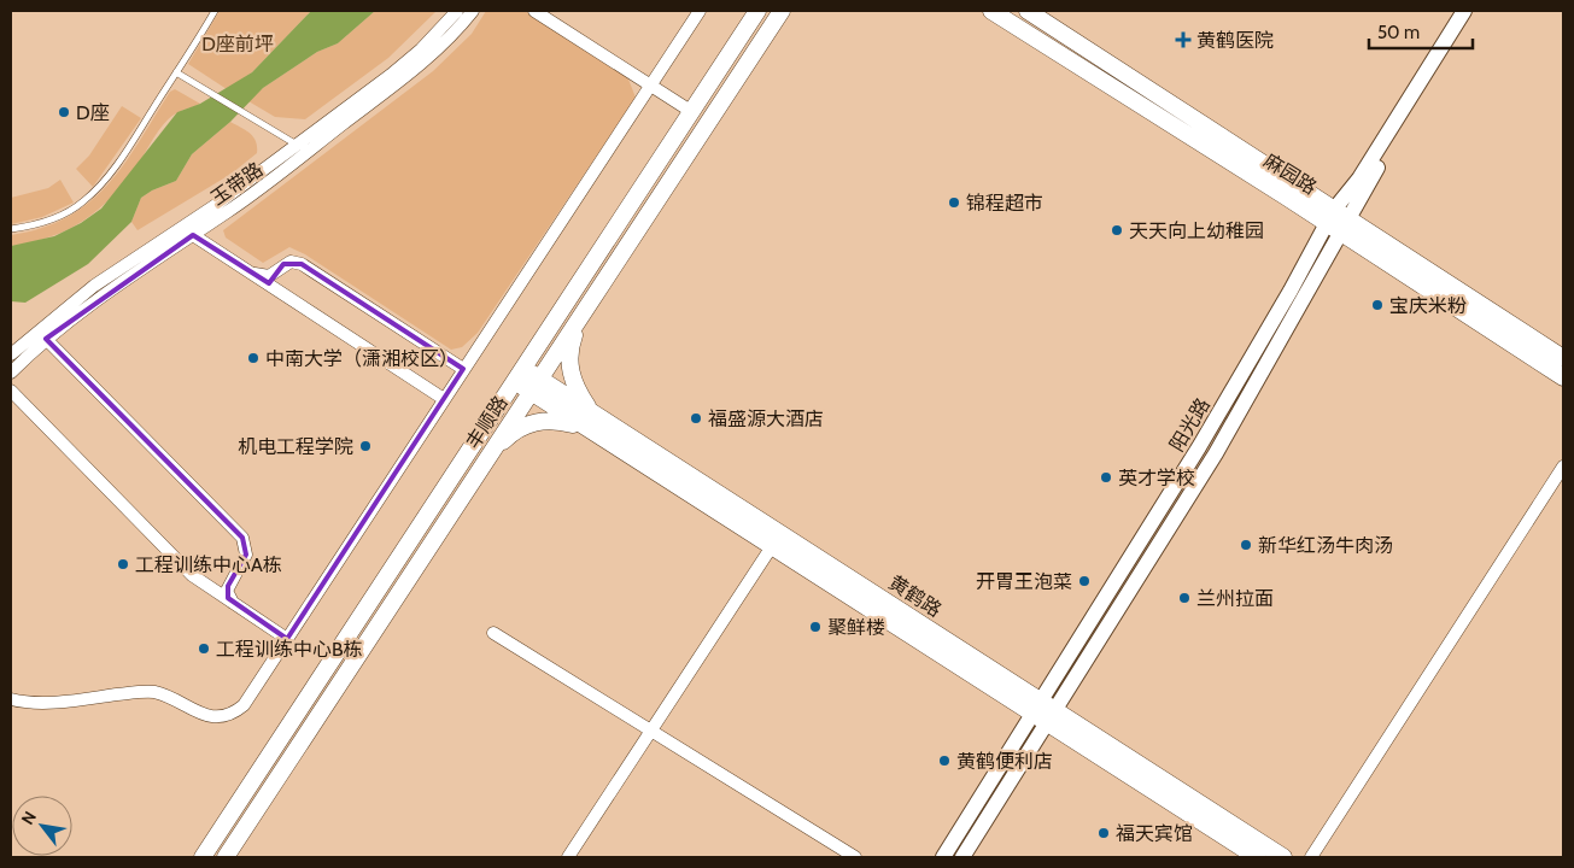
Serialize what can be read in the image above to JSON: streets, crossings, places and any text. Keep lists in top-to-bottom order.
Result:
{
  "streets": {
    "main road": ["麻园路", "丰顺路", "黄鹤路"],
    "street": ["玉带路", "阳光路"]
  },
  "crossings": [
    ["麻园路", "阳光路"],
    ["丰顺路", "黄鹤路"],
    ["阳光路", "黄鹤路"]
  ],
  "parks": ["D座前坪"],
  "places": {
    "health": ["黄鹤医院"],
    "other": [
      "D座",
      "锦程超市",
      "天天向上幼稚园",
      "宝庆米粉",
      "中南大学（潇湘校区）",
      "福盛源大酒店",
      "机电工程学院",
      "英才学校",
      "新华红汤牛肉汤",
      "工程训练中心A栋",
      "开胃王泡菜",
      "兰州拉面",
      "聚鲜楼",
      "工程训练中心B栋",
      "黄鹤便利店",
      "福天宾馆"
    ]
  },
  "scale_bar": "50 m",
  "north": "top left"
}
